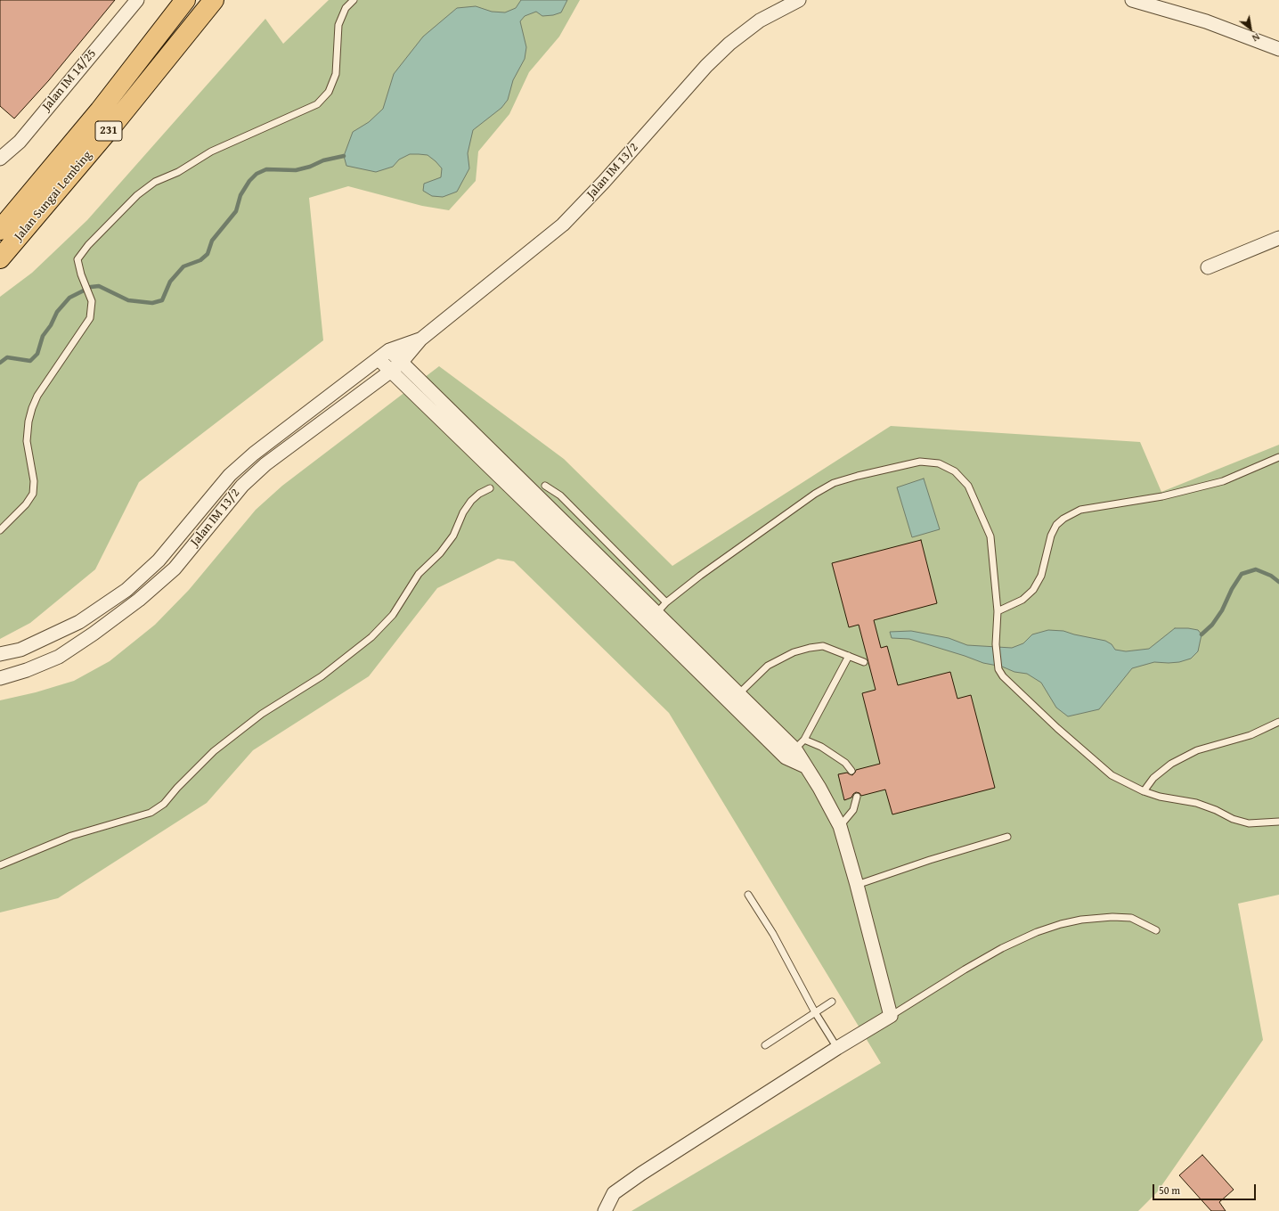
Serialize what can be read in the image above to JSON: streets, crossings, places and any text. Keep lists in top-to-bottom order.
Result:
{
  "streets": {
    "main road": ["231", "Jalan Sungai Lembing"],
    "street": ["Jalan IM 14/25", "Jalan IM 13/2"]
  },
  "scale_bar": "50 m",
  "north": "bottom right"
}
